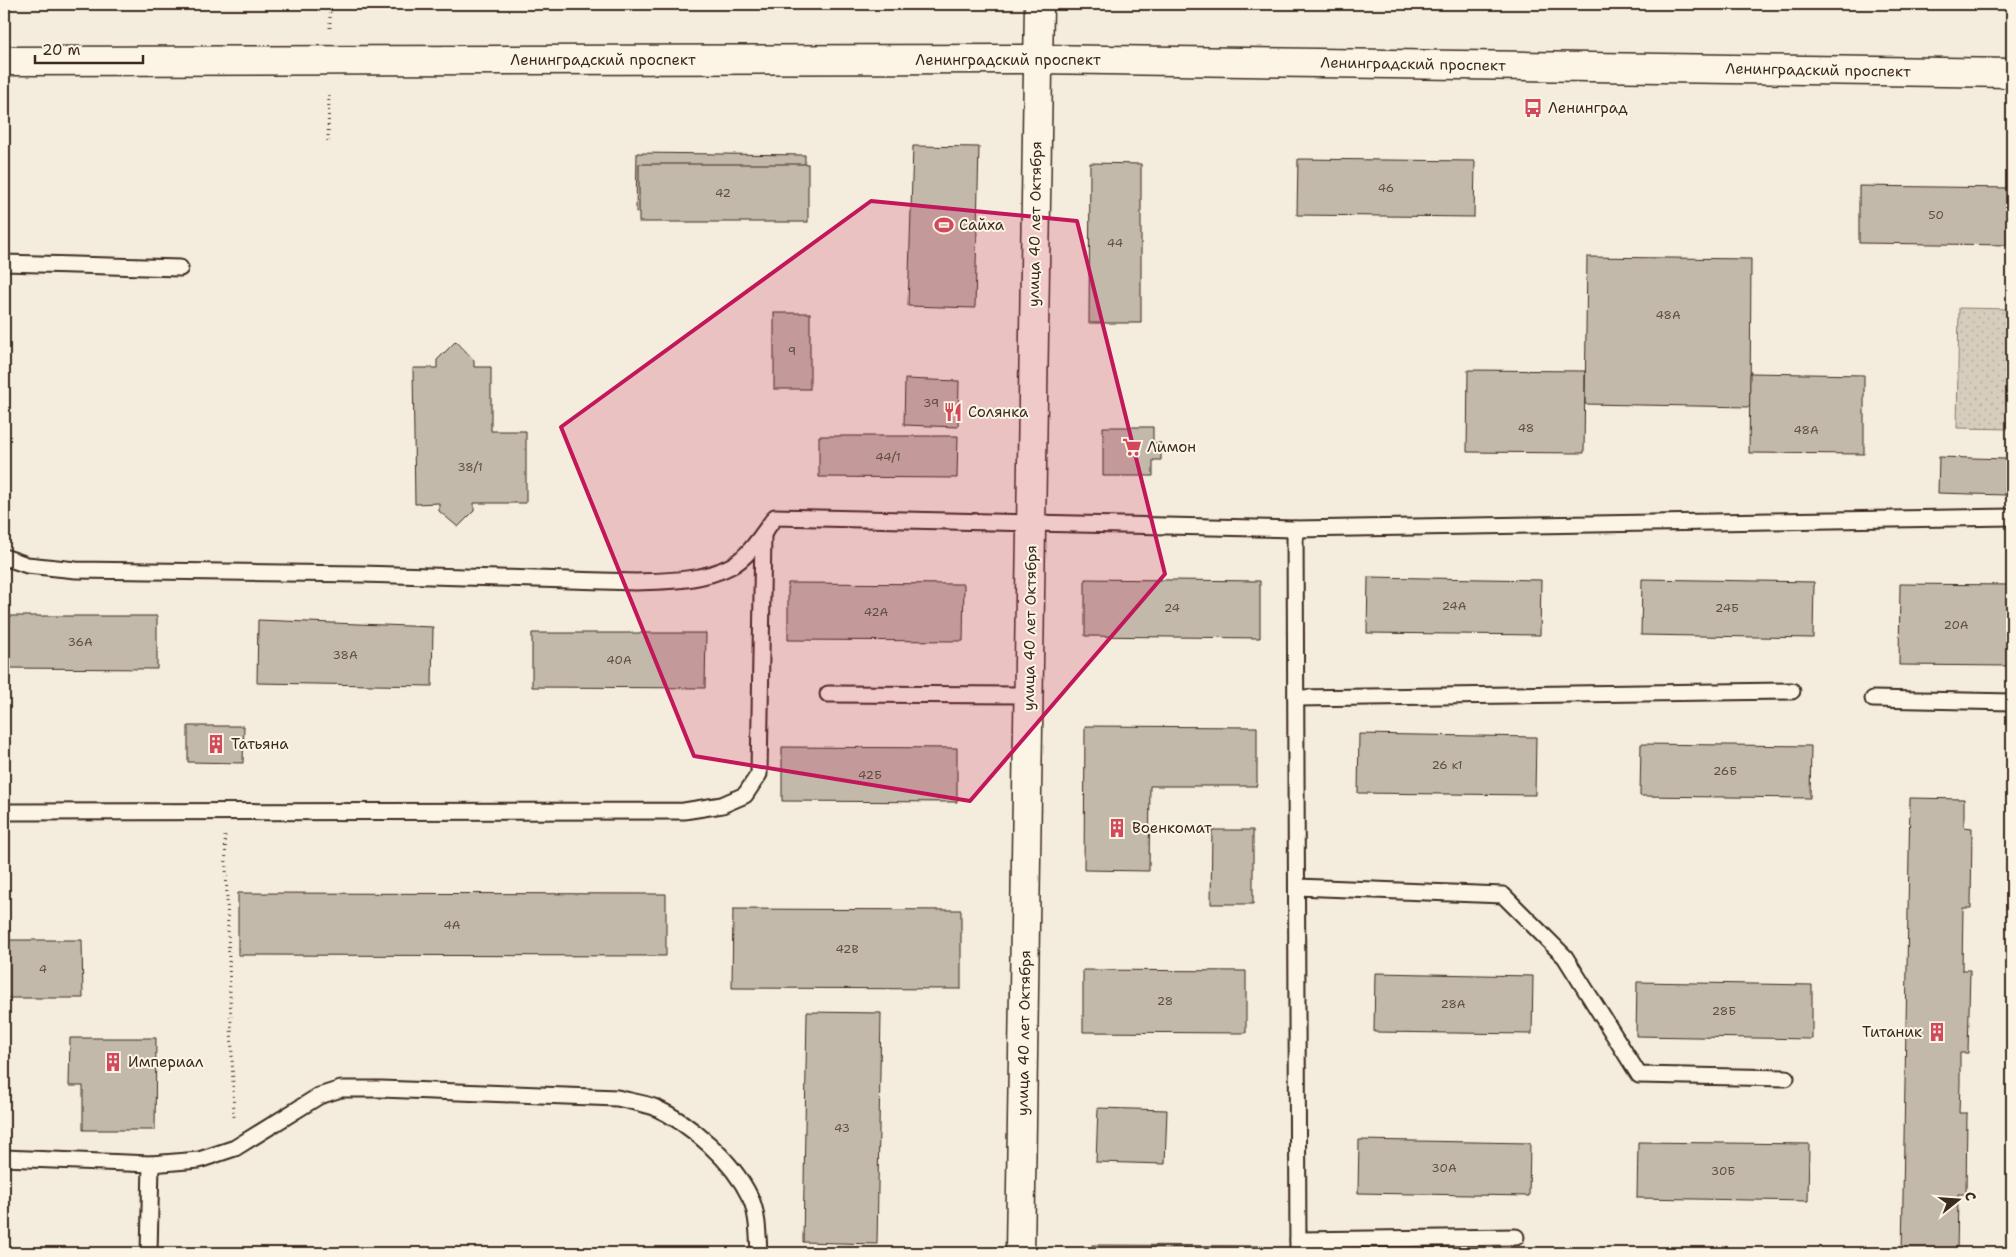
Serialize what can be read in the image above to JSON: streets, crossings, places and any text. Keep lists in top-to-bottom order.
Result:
{
  "streets": {
    "main road": ["Ленинградский проспект", "улица 40 лет Октября"]
  },
  "crossings": [
    ["Ленинградский проспект", "улица 40 лет Октября"]
  ],
  "places": {
    "bus stop": ["Ленинград"],
    "sports": ["Сайха"],
    "restaurant": ["Солянка"],
    "supermarket": ["Лимон"],
    "building": [
      "Татьяна",
      "Военкомат",
      "Титаник",
      "Империал"
    ]
  },
  "house_numbers": [
    "46",
    "42",
    "50",
    "44",
    "48А",
    "9",
    "39",
    "48",
    "48А",
    "44/1",
    "38/1",
    "24А",
    "24",
    "24Б",
    "42А",
    "20А",
    "36А",
    "38А",
    "40А",
    "26 к1",
    "26Б",
    "42Б",
    "4А",
    "42В",
    "4",
    "28",
    "28А",
    "28Б",
    "43",
    "30А",
    "30Б"
  ],
  "scale_bar": "20 m",
  "north": "right"
}
